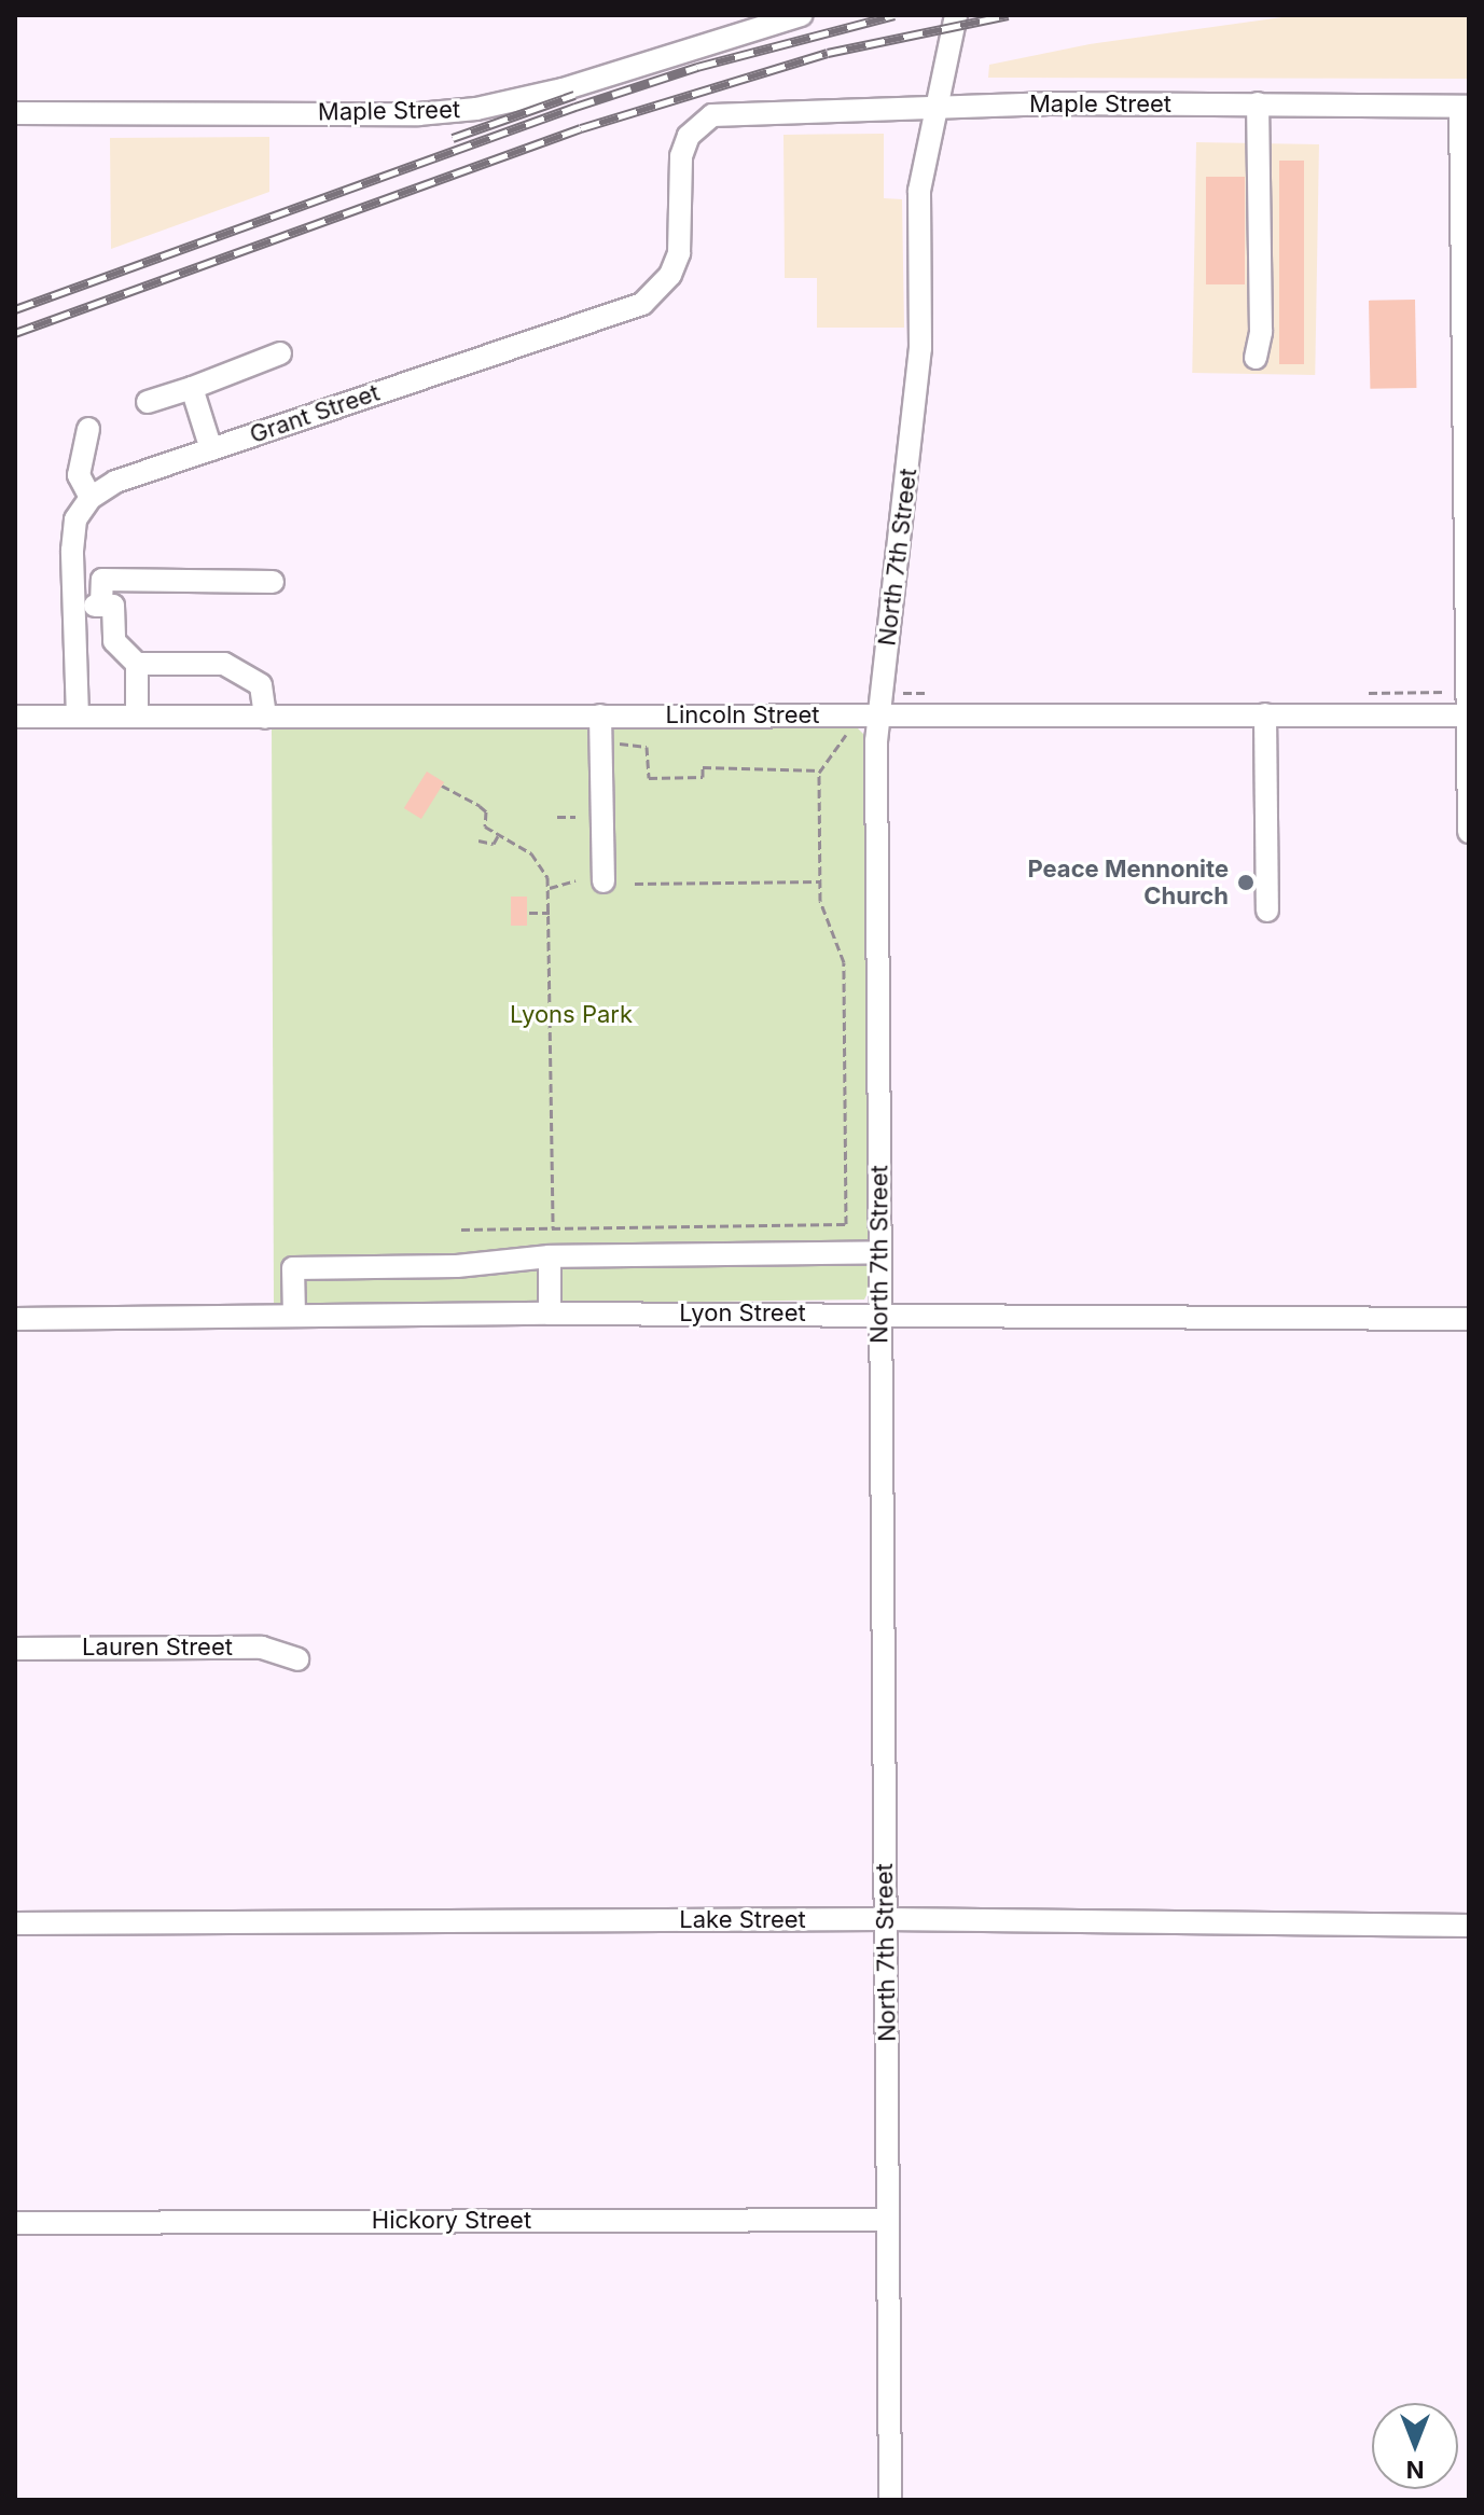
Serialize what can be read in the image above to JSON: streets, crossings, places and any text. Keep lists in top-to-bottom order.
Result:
{
  "streets": {
    "street": [
      "Maple Street",
      "Grant Street",
      "North 7th Street",
      "Lincoln Street",
      "Lyon Street",
      "Lauren Street",
      "Lake Street",
      "Hickory Street"
    ]
  },
  "crossings": [
    ["Maple Street", "Grant Street"],
    ["Maple Street", "North 7th Street"],
    ["North 7th Street", "Lincoln Street"],
    ["North 7th Street", "Lyon Street"],
    ["North 7th Street", "Lake Street"],
    ["North 7th Street", "Hickory Street"]
  ],
  "parks": ["Lyons Park"],
  "places": ["Peace Mennonite Church"],
  "north": "bottom"
}
